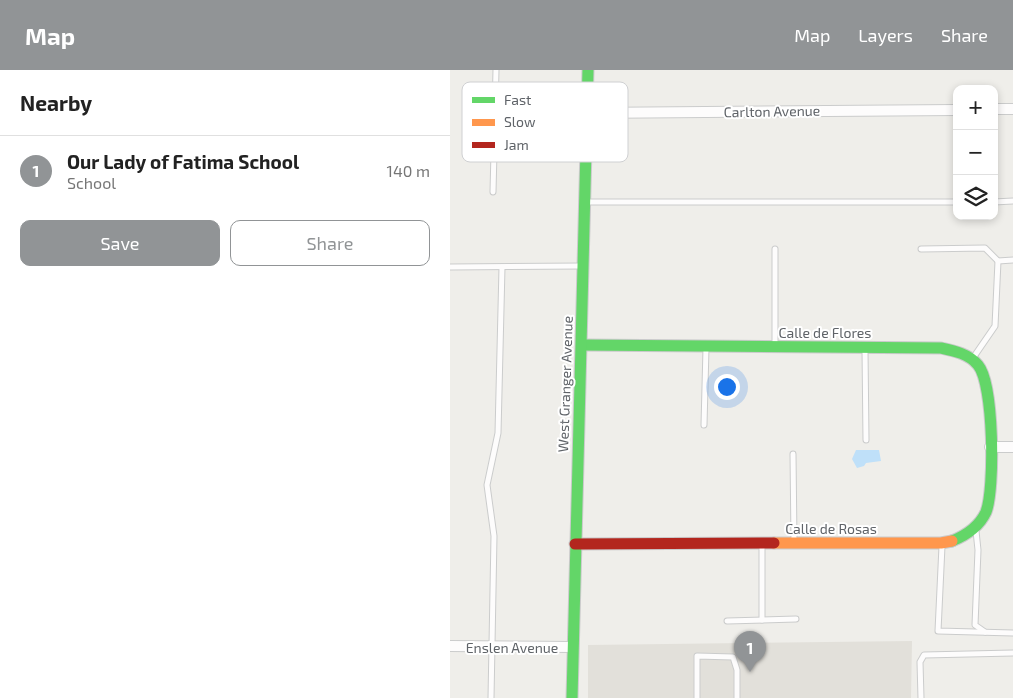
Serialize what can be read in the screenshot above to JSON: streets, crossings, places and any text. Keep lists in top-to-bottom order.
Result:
{
  "streets": {
    "street": [
      "Carlton Avenue",
      "Calle de Flores",
      "West Granger Avenue",
      "Calle de Rosas",
      "Enslen Avenue"
    ]
  },
  "crossings": [
    ["Calle de Flores", "West Granger Avenue"],
    ["West Granger Avenue", "Calle de Rosas"],
    ["West Granger Avenue", "Enslen Avenue"]
  ],
  "legend": ["Fast", "Slow", "Jam"],
  "page": {
    "header": "Map",
    "nav": ["Map", "Layers", "Share"],
    "heading": "Nearby",
    "map_buttons": ["+", "−"],
    "list": [
      {
        "mark": "1",
        "name": "Our Lady of Fatima School",
        "note": "School",
        "value": "140 m"
      }
    ],
    "buttons": ["Save", "Share"],
    "pins": "1"
  }
}
